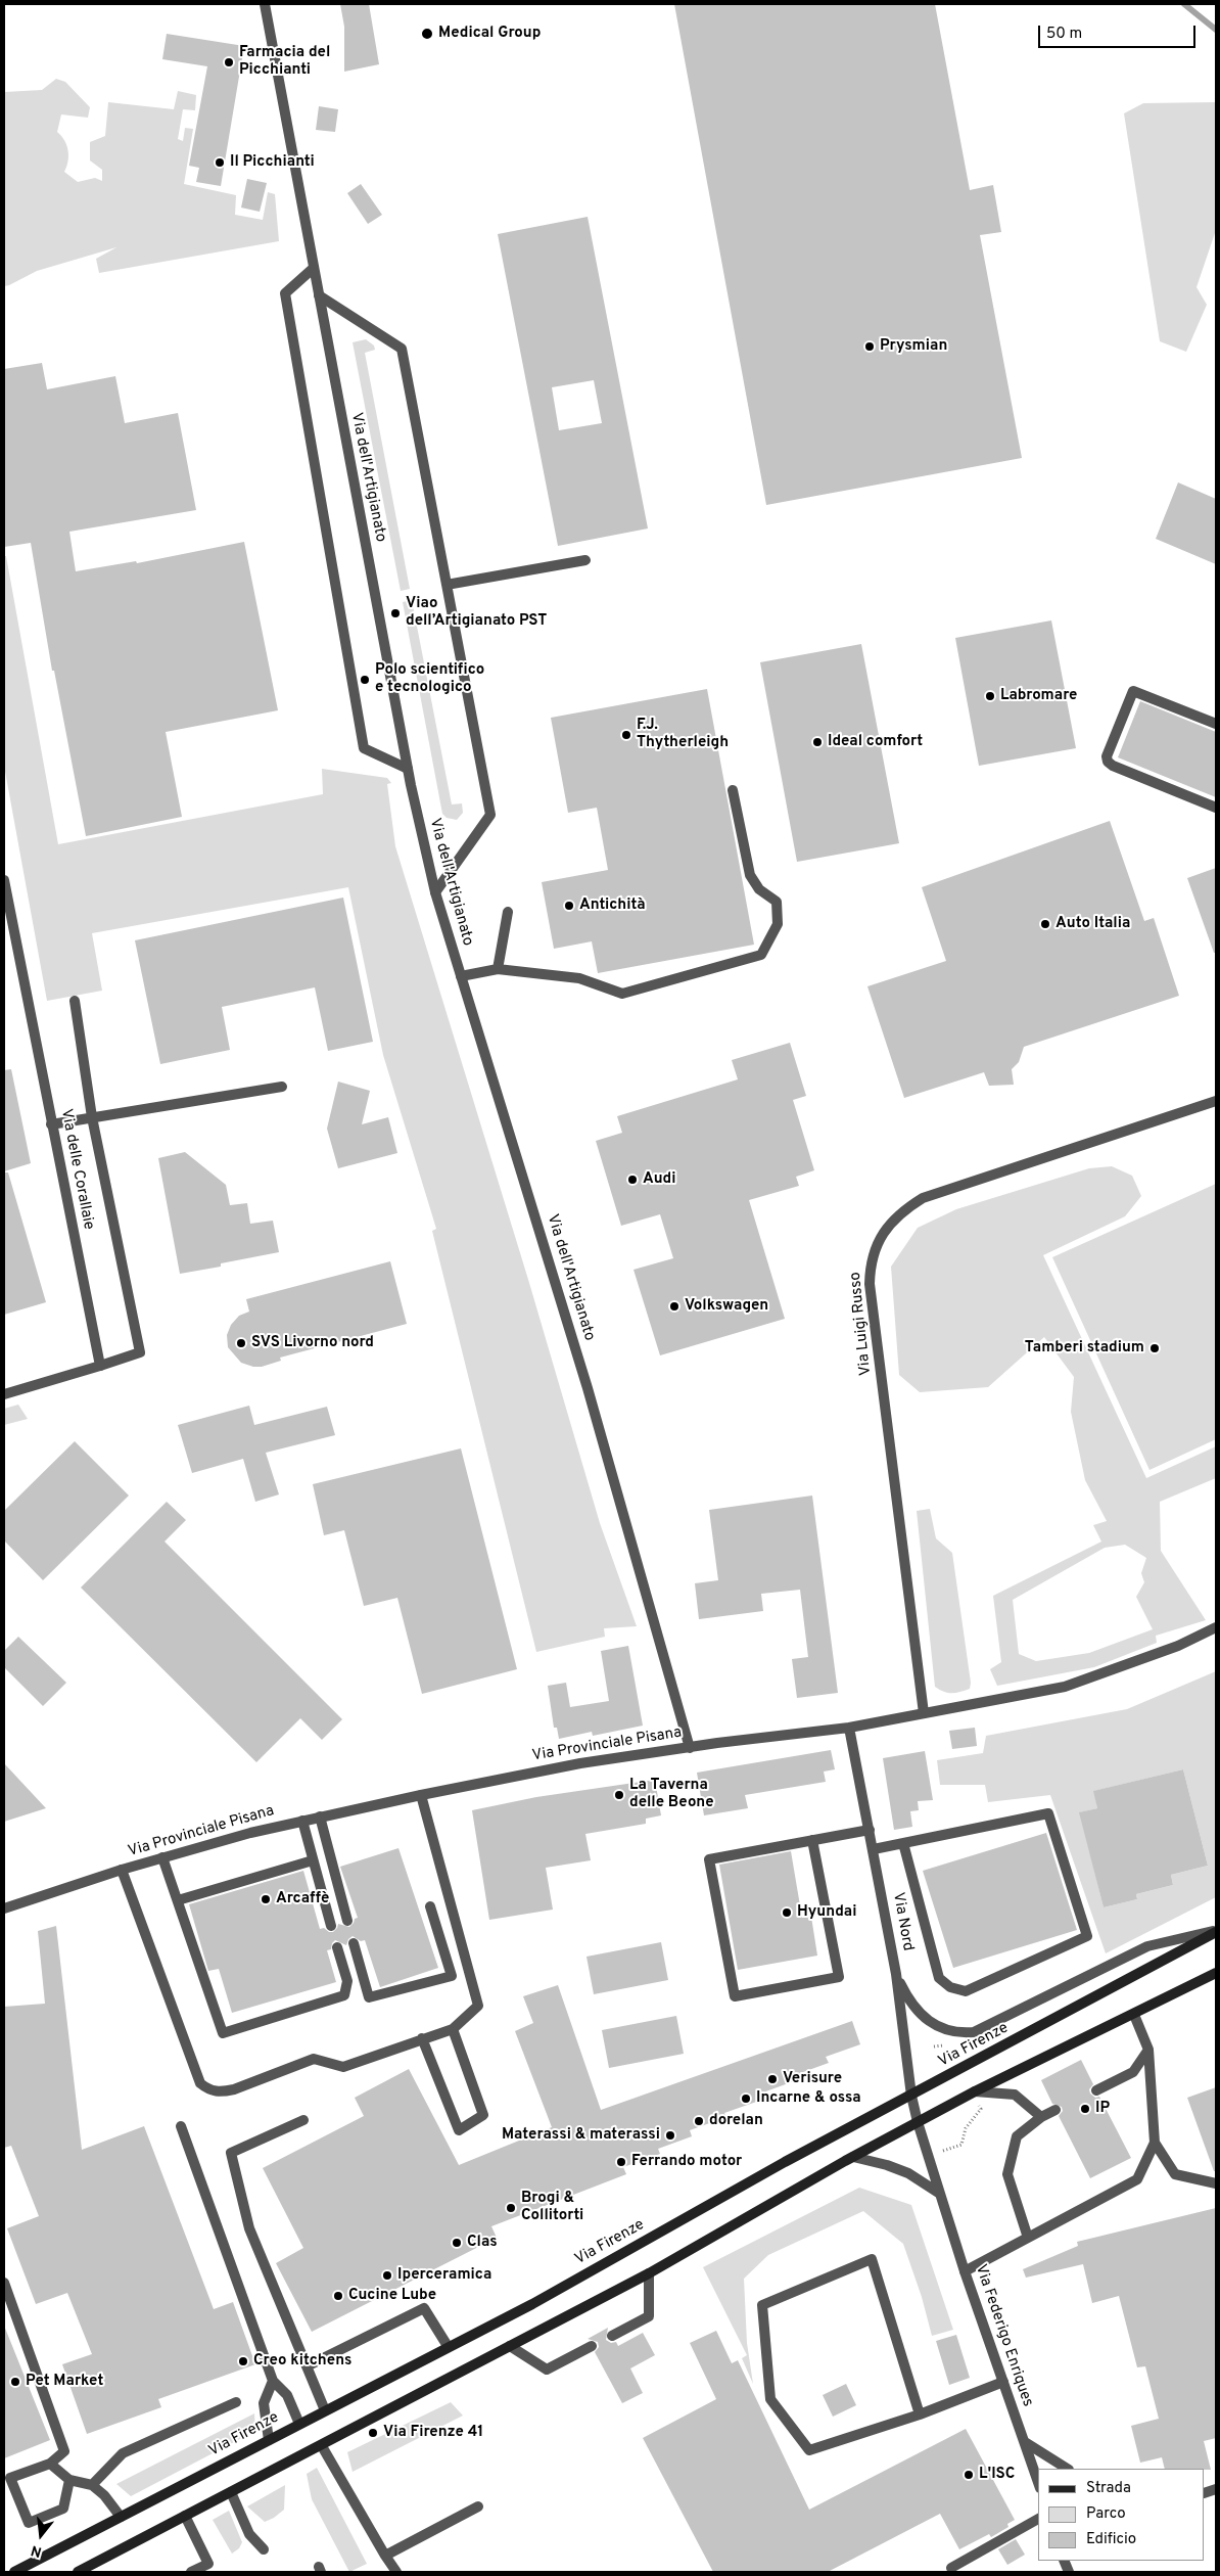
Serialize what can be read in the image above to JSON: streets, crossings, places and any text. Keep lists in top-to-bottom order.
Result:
{
  "streets": {
    "main road": ["Via Firenze"],
    "street": [
      "Via dell'Artigianato",
      "Via delle Corallaie",
      "Via Luigi Russo",
      "Via Provinciale Pisana",
      "Via Nord",
      "Via Federigo Enriques"
    ]
  },
  "crossings": [
    ["Via dell'Artigianato", "Via Provinciale Pisana"],
    ["Via Luigi Russo", "Via Provinciale Pisana"],
    ["Via Provinciale Pisana", "Via Nord"],
    ["Via Nord", "Via Firenze"],
    ["Via Nord", "Via Federigo Enriques"]
  ],
  "places": [
    "Medical Group",
    "Farmacia del Picchianti",
    "Il Picchianti",
    "Prysmian",
    "Viao dell’Artigianato PST",
    "Polo scientifico e tecnologico",
    "Labromare",
    "F.J. Thytherleigh",
    "Ideal comfort",
    "Antichità",
    "Auto Italia",
    "Audi",
    "Volkswagen",
    "SVS Livorno nord",
    "Tamberi stadium",
    "La Taverna delle Beone",
    "Arcaffè",
    "Hyundai",
    "Verisure",
    "Incarne & ossa",
    "IP",
    "dorelan",
    "Materassi & materassi",
    "Ferrando motor",
    "Brogi & Collitorti",
    "Clas",
    "Iperceramica",
    "Cucine Lube",
    "Creo kitchens",
    "Pet Market",
    "Via Firenze 41",
    "L'ISC"
  ],
  "legend": ["Strada", "Parco", "Edificio"],
  "scale_bar": "50 m",
  "north": "bottom"
}
